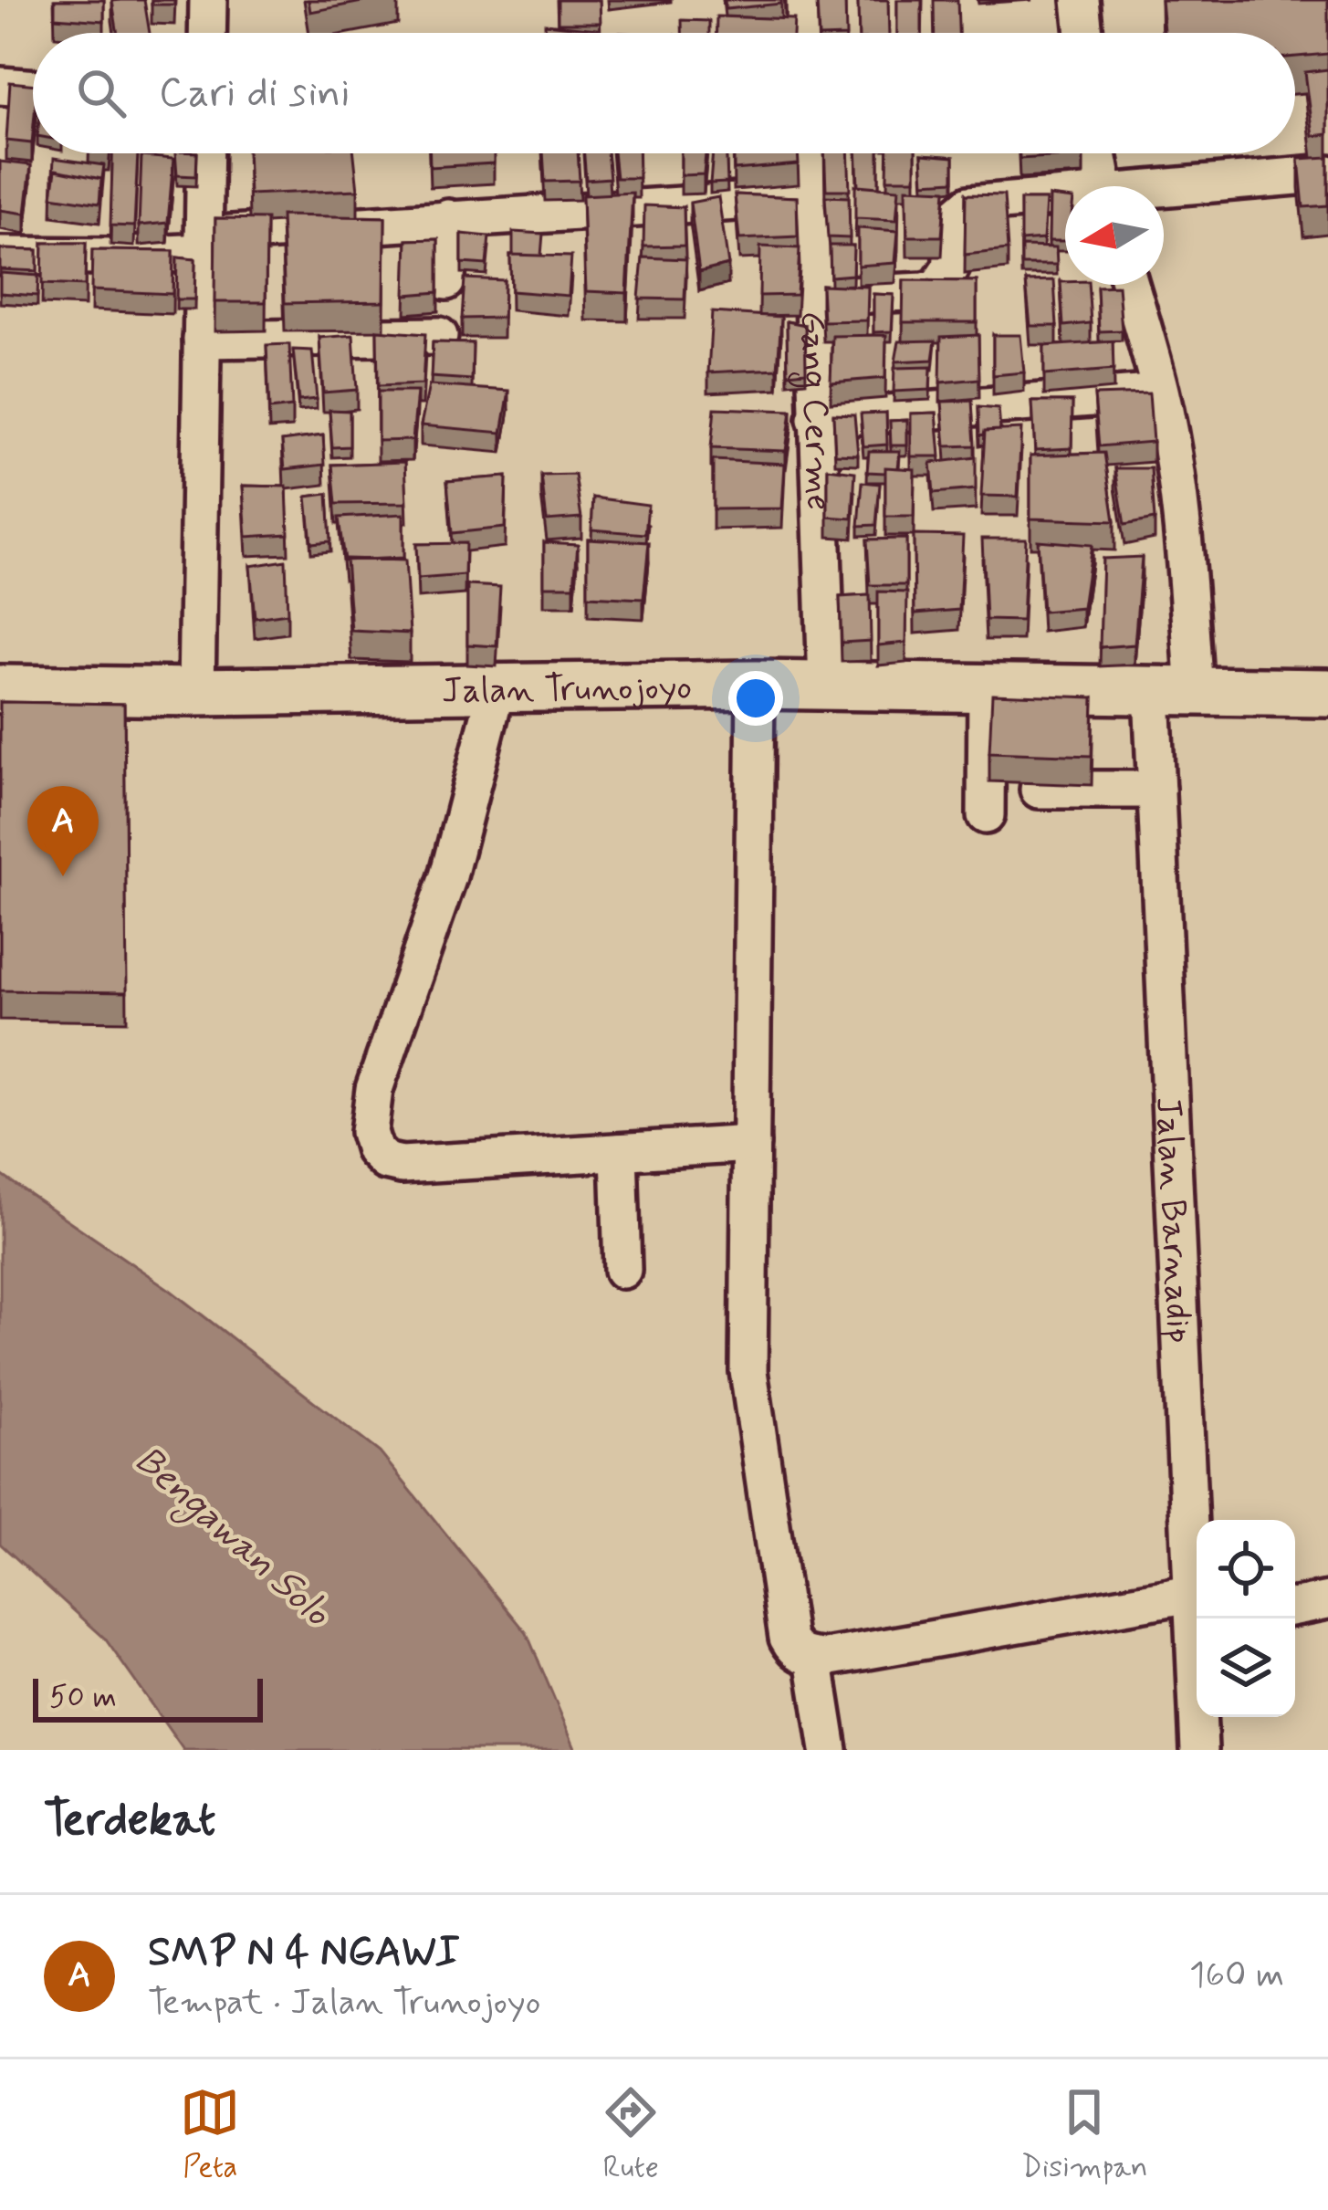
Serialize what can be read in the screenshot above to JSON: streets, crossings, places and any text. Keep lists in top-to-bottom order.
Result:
{
  "streets": {
    "main road": ["Jalan Trunojoyo"],
    "street": ["Gang Cerme", "Jalan Barnadip"]
  },
  "crossings": [
    ["Gang Cerme", "Jalan Trunojoyo"],
    ["Jalan Trunojoyo", "Jalan Barnadip"]
  ],
  "water": ["Bengawan Solo"],
  "scale_bar": "50 m",
  "north": "left",
  "page": {
    "search": "Cari di sini",
    "pins": "A",
    "scale": "50 m",
    "heading": "Terdekat",
    "list": [
      {
        "mark": "A",
        "name": "SMP N 4 NGAWI",
        "note": "Tempat · Jalan Trunojoyo",
        "value": "160 m"
      }
    ],
    "nav": ["Peta", "Rute", "Disimpan"]
  }
}
